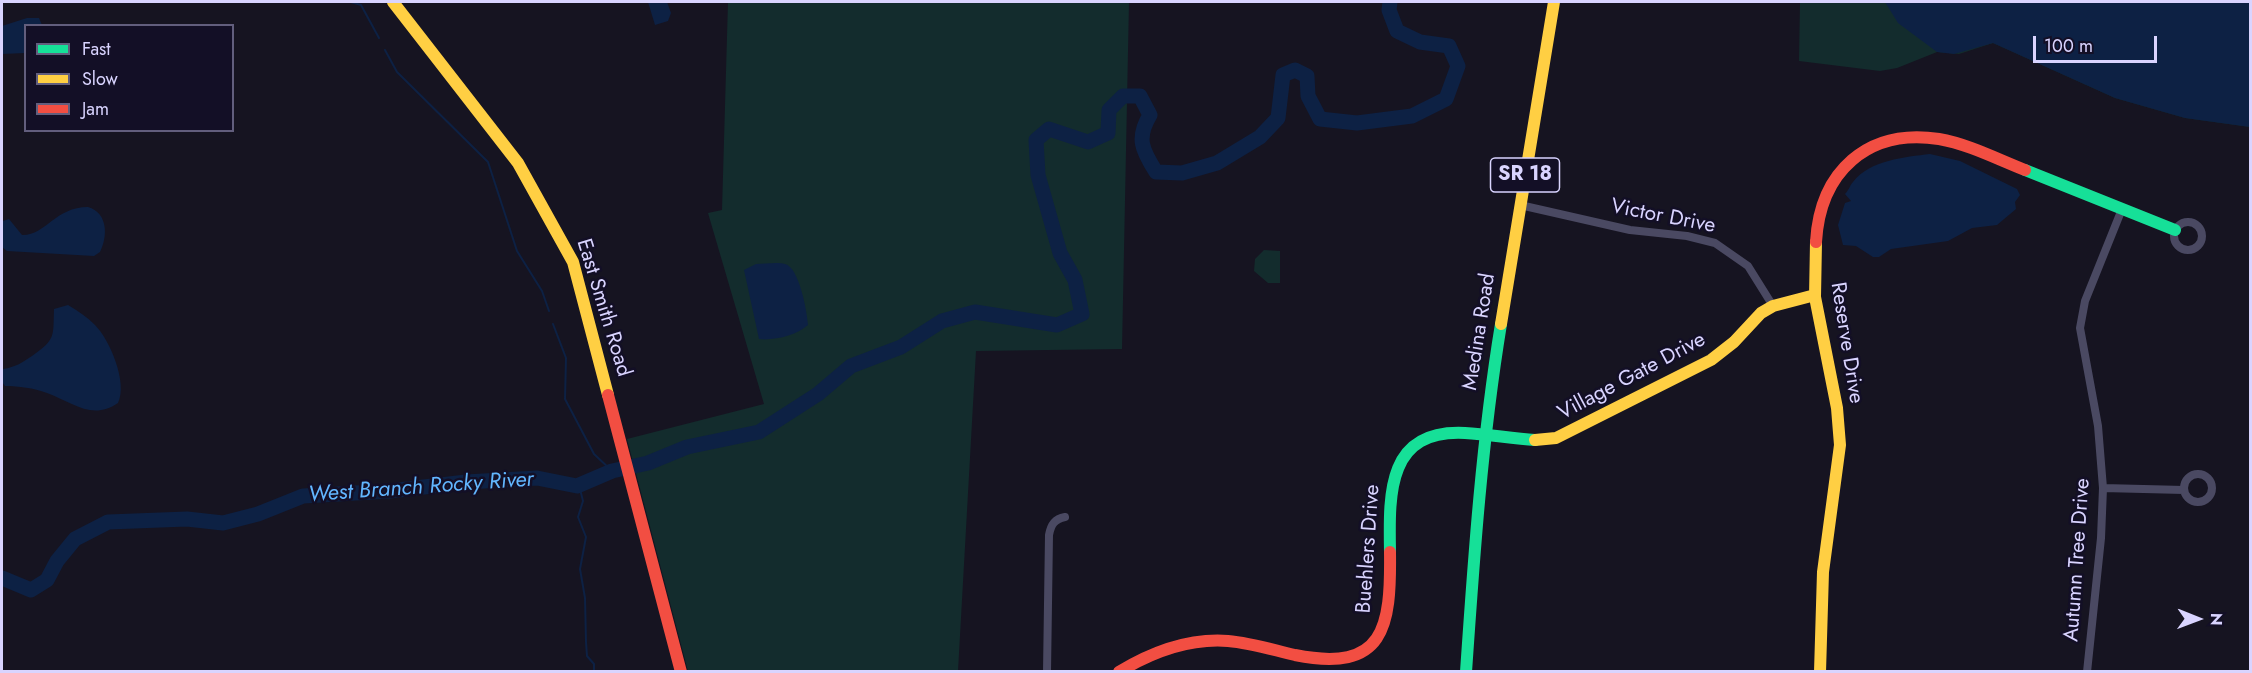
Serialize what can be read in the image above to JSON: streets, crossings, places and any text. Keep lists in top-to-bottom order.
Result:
{
  "streets": {
    "main road": [
      "SR 18",
      "East Smith Road",
      "Medina Road",
      "Reserve Drive",
      "Village Gate Drive",
      "Buehlers Drive"
    ],
    "street": ["Victor Drive", "Autumn Tree Drive"]
  },
  "crossings": [
    ["Victor Drive", "Medina Road"],
    ["Victor Drive", "Village Gate Drive"],
    ["Medina Road", "Village Gate Drive"],
    ["Medina Road", "Buehlers Drive"],
    ["Reserve Drive", "Village Gate Drive"],
    ["Reserve Drive", "Autumn Tree Drive"],
    ["Village Gate Drive", "Buehlers Drive"]
  ],
  "water": ["West Branch Rocky River"],
  "legend": ["Fast", "Slow", "Jam"],
  "scale_bar": "100 m",
  "north": "right"
}
